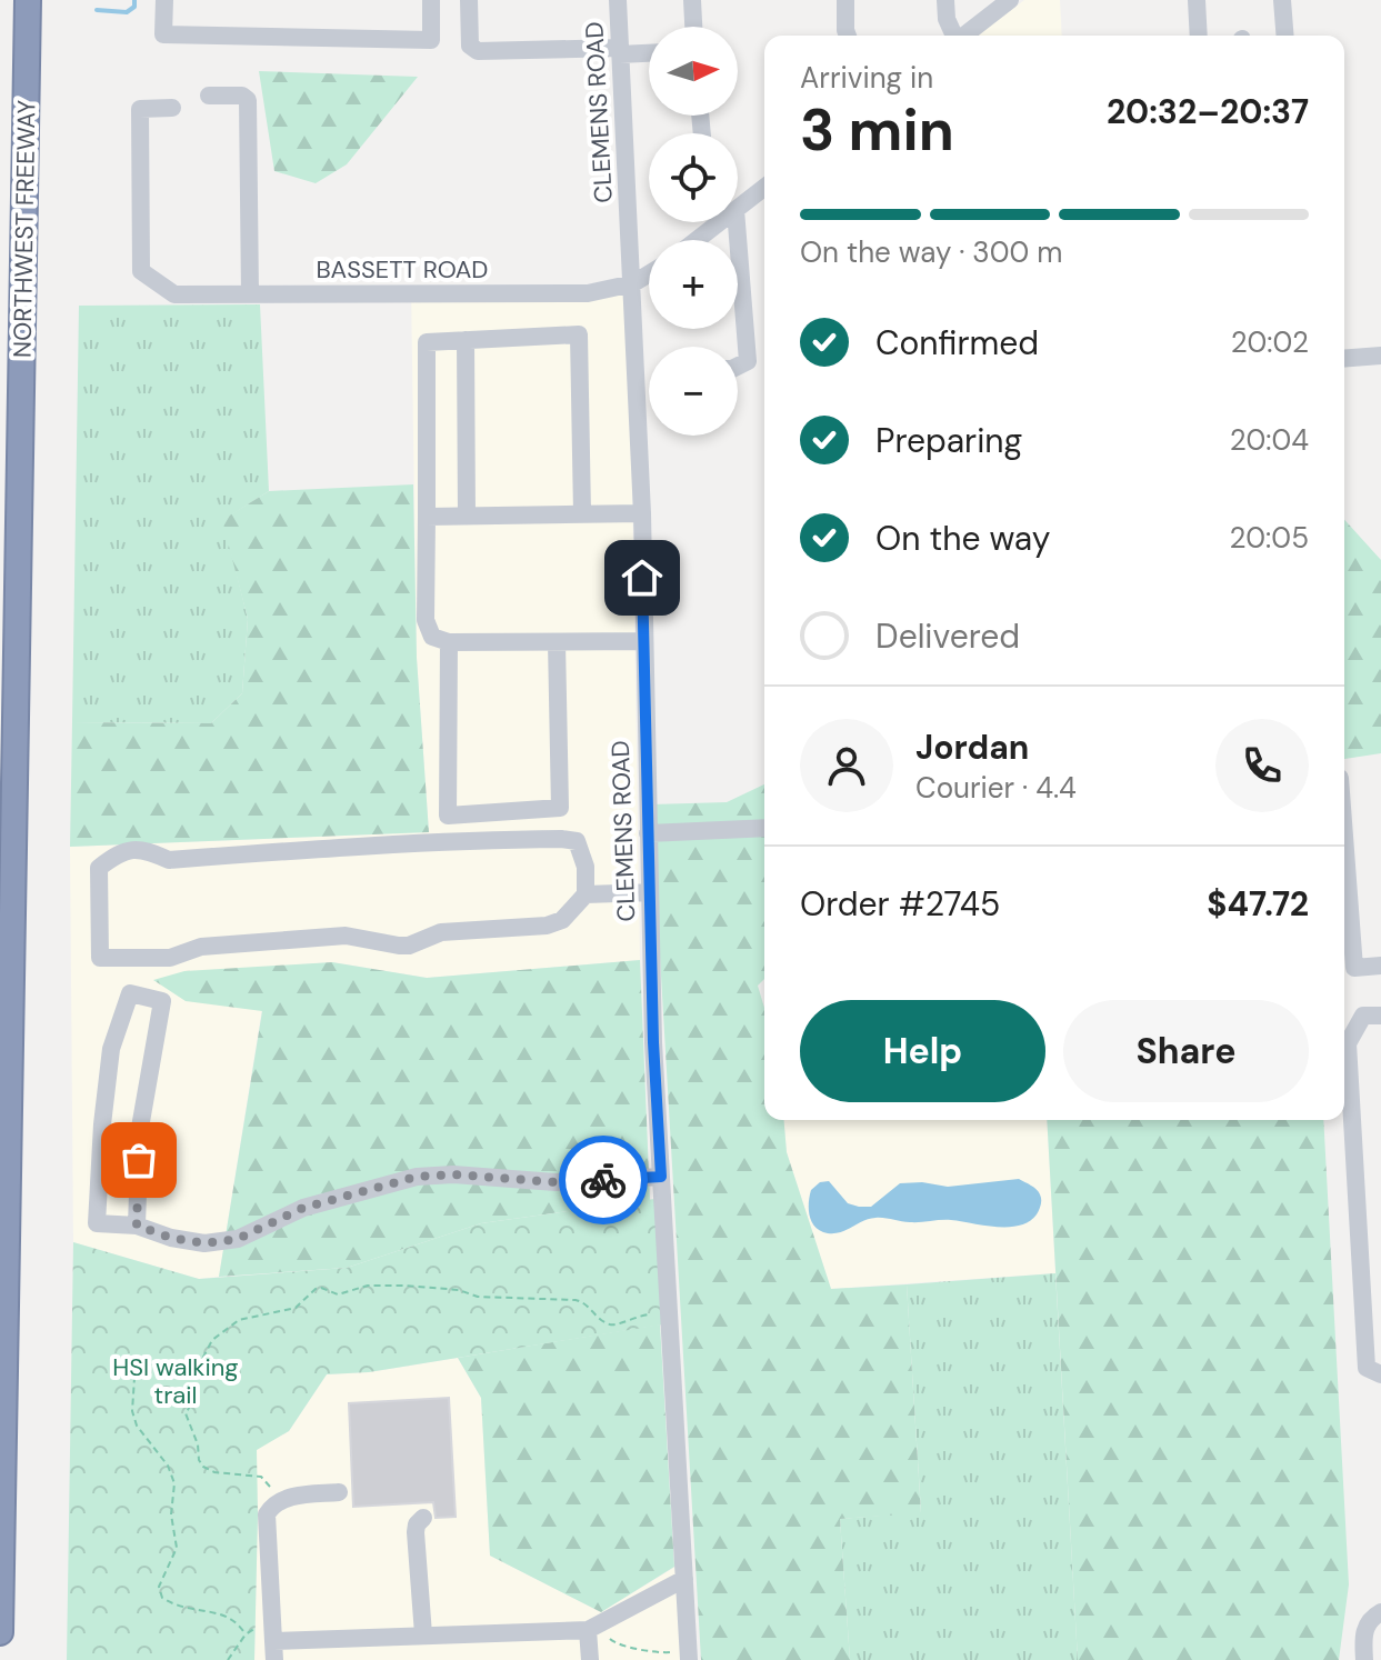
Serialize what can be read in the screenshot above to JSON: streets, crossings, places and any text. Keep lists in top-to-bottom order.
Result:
{
  "streets": {
    "highway": ["NORTHWEST FREEWAY"],
    "street": ["CLEMENS ROAD", "BASSETT ROAD"]
  },
  "crossings": [
    ["CLEMENS ROAD", "BASSETT ROAD"]
  ],
  "parks": ["HSI walking trail"],
  "north": "right",
  "page": {
    "map_buttons": ["+", "−"],
    "heading": ["3 min", "Arriving in", "20:32–20:37"],
    "panel": [
      "Jordan",
      "Courier · 4.4",
      "Order #2745",
      "$47.72"
    ],
    "bar": "On the way · 300 m",
    "list": [
      ["Confirmed", "20:02"],
      ["Preparing", "20:04"],
      ["On the way", "20:05"],
      "Delivered"
    ],
    "buttons": ["Help", "Share"]
  }
}
